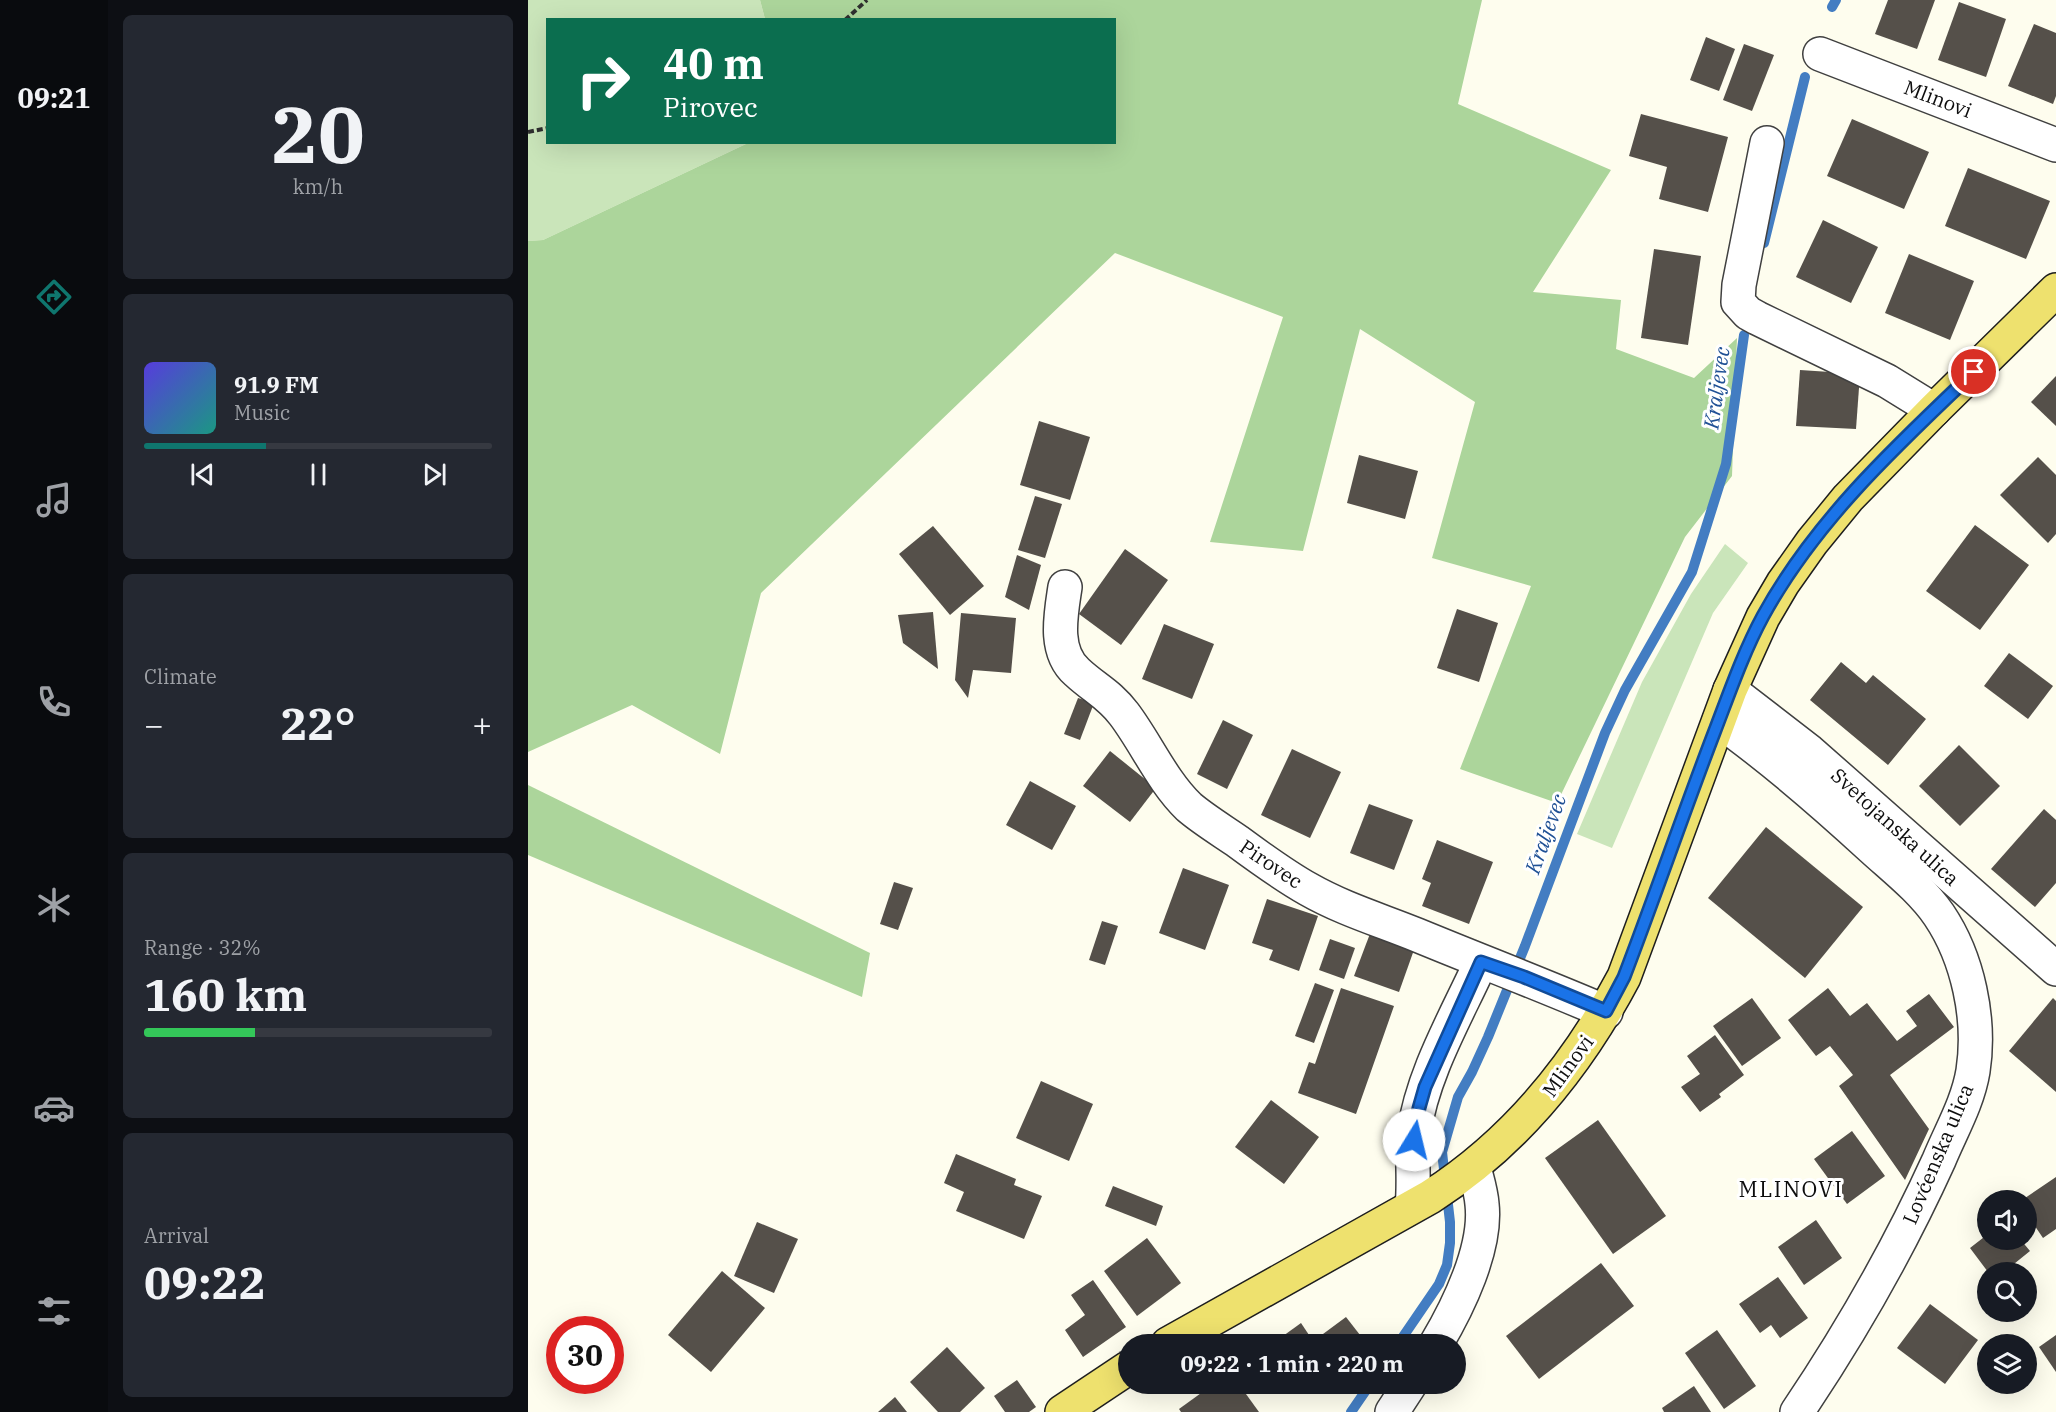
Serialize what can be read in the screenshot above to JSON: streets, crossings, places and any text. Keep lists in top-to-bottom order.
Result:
{
  "streets": {
    "main road": ["Mlinovi"],
    "street": ["Svetojanska ulica", "Pirovec", "Lovćenska ulica"]
  },
  "crossings": [
    ["Mlinovi", "Svetojanska ulica"],
    ["Mlinovi", "Pirovec"],
    ["Mlinovi", "Lovćenska ulica"]
  ],
  "districts": ["MLINOVI"],
  "water": ["Kraljevec"],
  "page": {
    "tabs": "09:21",
    "tile": [
      ["20", "km/h"],
      "Climate",
      ["Range · 32%", "160 km"],
      ["Arrival", "09:22"]
    ],
    "turn": ["40 m", "Pirovec"],
    "song": ["91.9 FM", "Music"],
    "heat": ["−", "22°", "+"],
    "limit": "30",
    "trip": "09:22 · 1 min · 220 m"
  }
}
